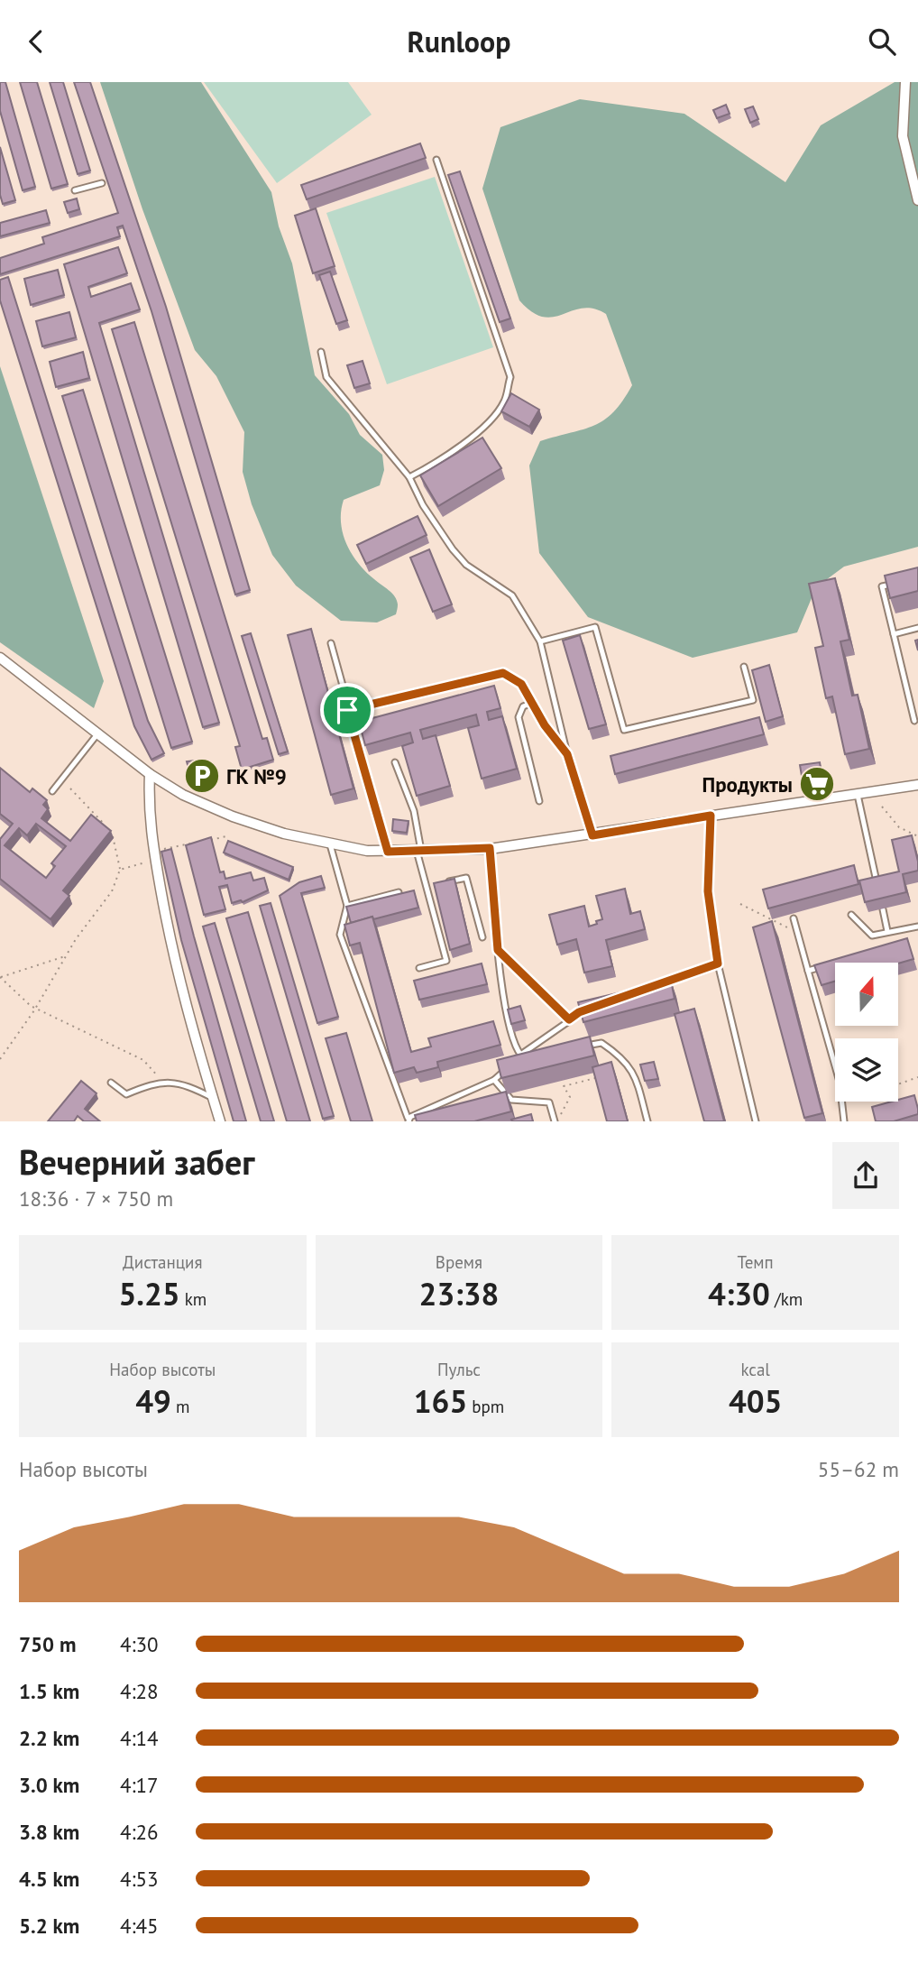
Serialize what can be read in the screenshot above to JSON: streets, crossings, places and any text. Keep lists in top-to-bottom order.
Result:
{
  "places": {
    "parking": ["ГК №9"],
    "supermarket": ["Продукты"]
  },
  "north": "top",
  "page": {
    "header": "Runloop",
    "heading": ["Вечерний забег", "18:36 · 7 × 750 m"],
    "stats": [
      ["Дистанция", "5.25 km"],
      ["Время", "23:38"],
      ["Темп", "4:30 /km"],
      ["Набор высоты", "49 m"],
      ["Пульс", "165 bpm"],
      ["kcal", "405"]
    ],
    "chart": ["Набор высоты", "55–62 m"],
    "list": [
      {
        "name": "750 m",
        "note": "4:30"
      },
      {
        "name": "1.5 km",
        "note": "4:28"
      },
      {
        "name": "2.2 km",
        "note": "4:14"
      },
      {
        "name": "3.0 km",
        "note": "4:17"
      },
      {
        "name": "3.8 km",
        "note": "4:26"
      },
      {
        "name": "4.5 km",
        "note": "4:53"
      },
      {
        "name": "5.2 km",
        "note": "4:45"
      }
    ]
  }
}
